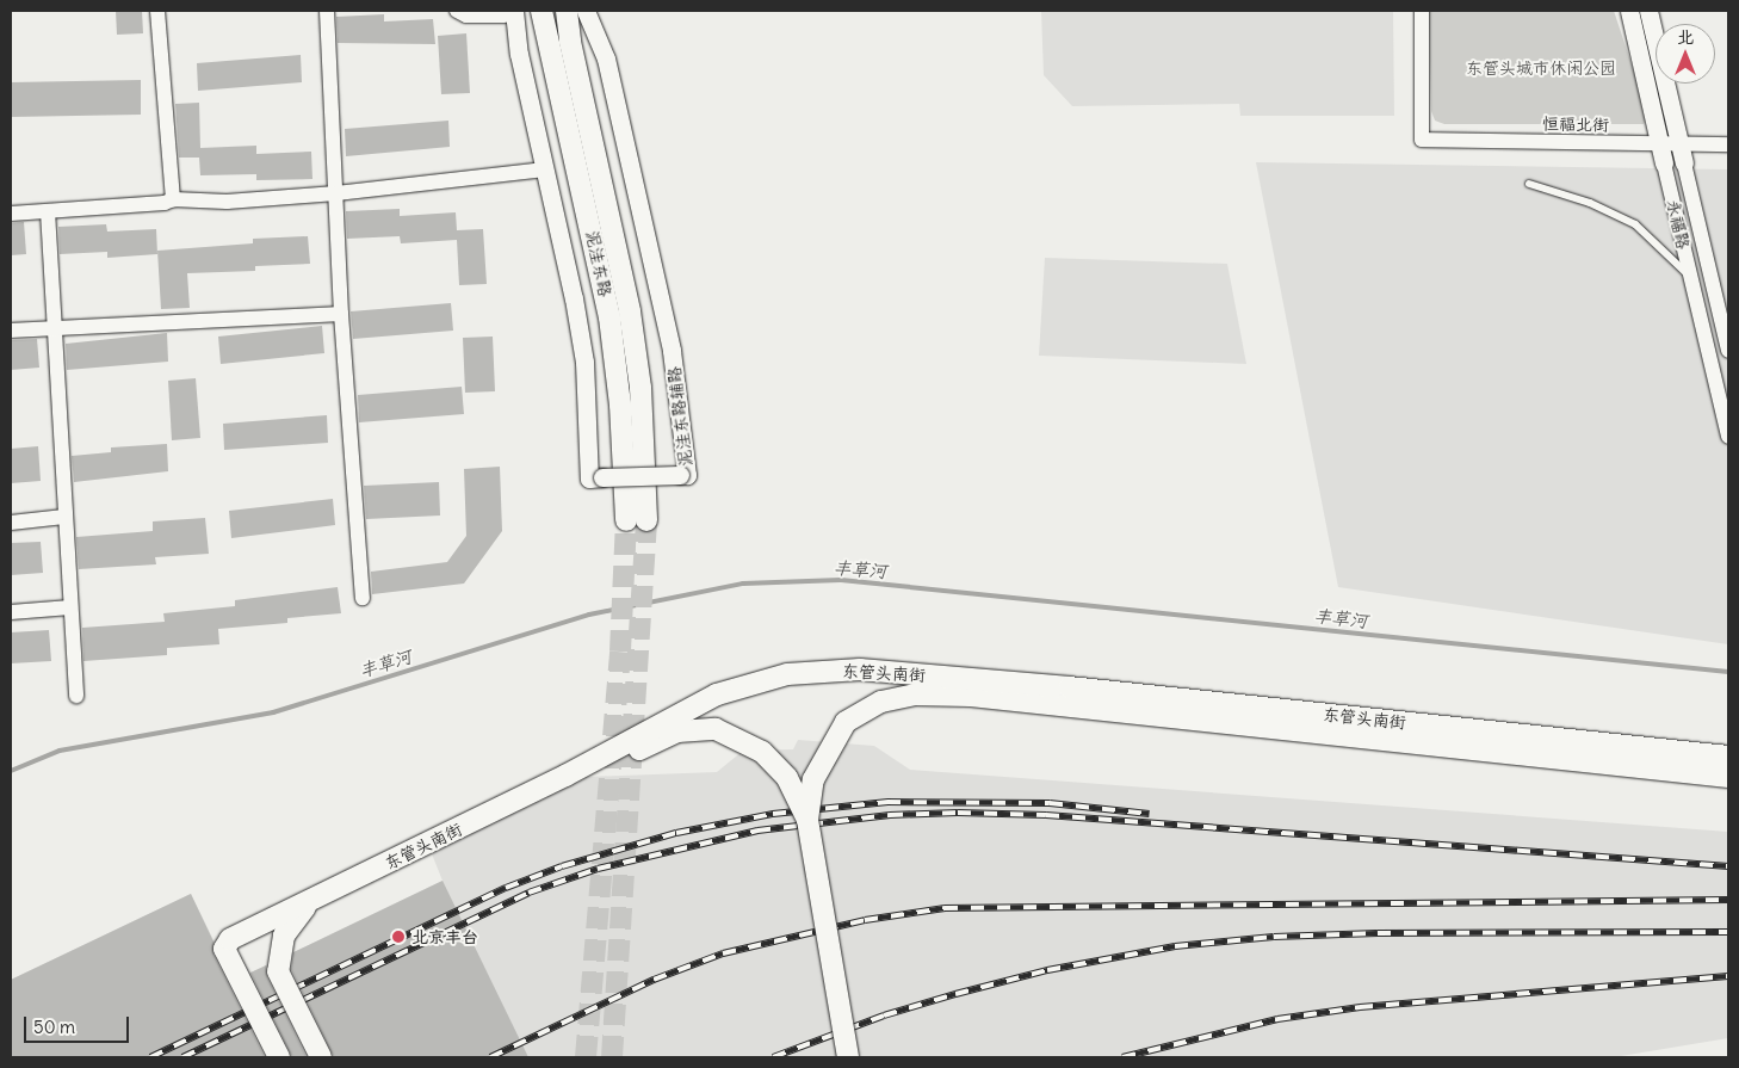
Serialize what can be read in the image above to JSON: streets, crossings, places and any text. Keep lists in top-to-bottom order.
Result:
{
  "streets": {
    "main road": ["泥洼东路", "东管头南街"],
    "street": ["恒福北街", "永福路", "泥洼东路辅路"]
  },
  "crossings": [
    ["恒福北街", "永福路"]
  ],
  "water": ["丰草河"],
  "parks": ["东管头城市休闲公园"],
  "places": ["北京丰台"],
  "scale_bar": "50 m",
  "north": "top"
}
